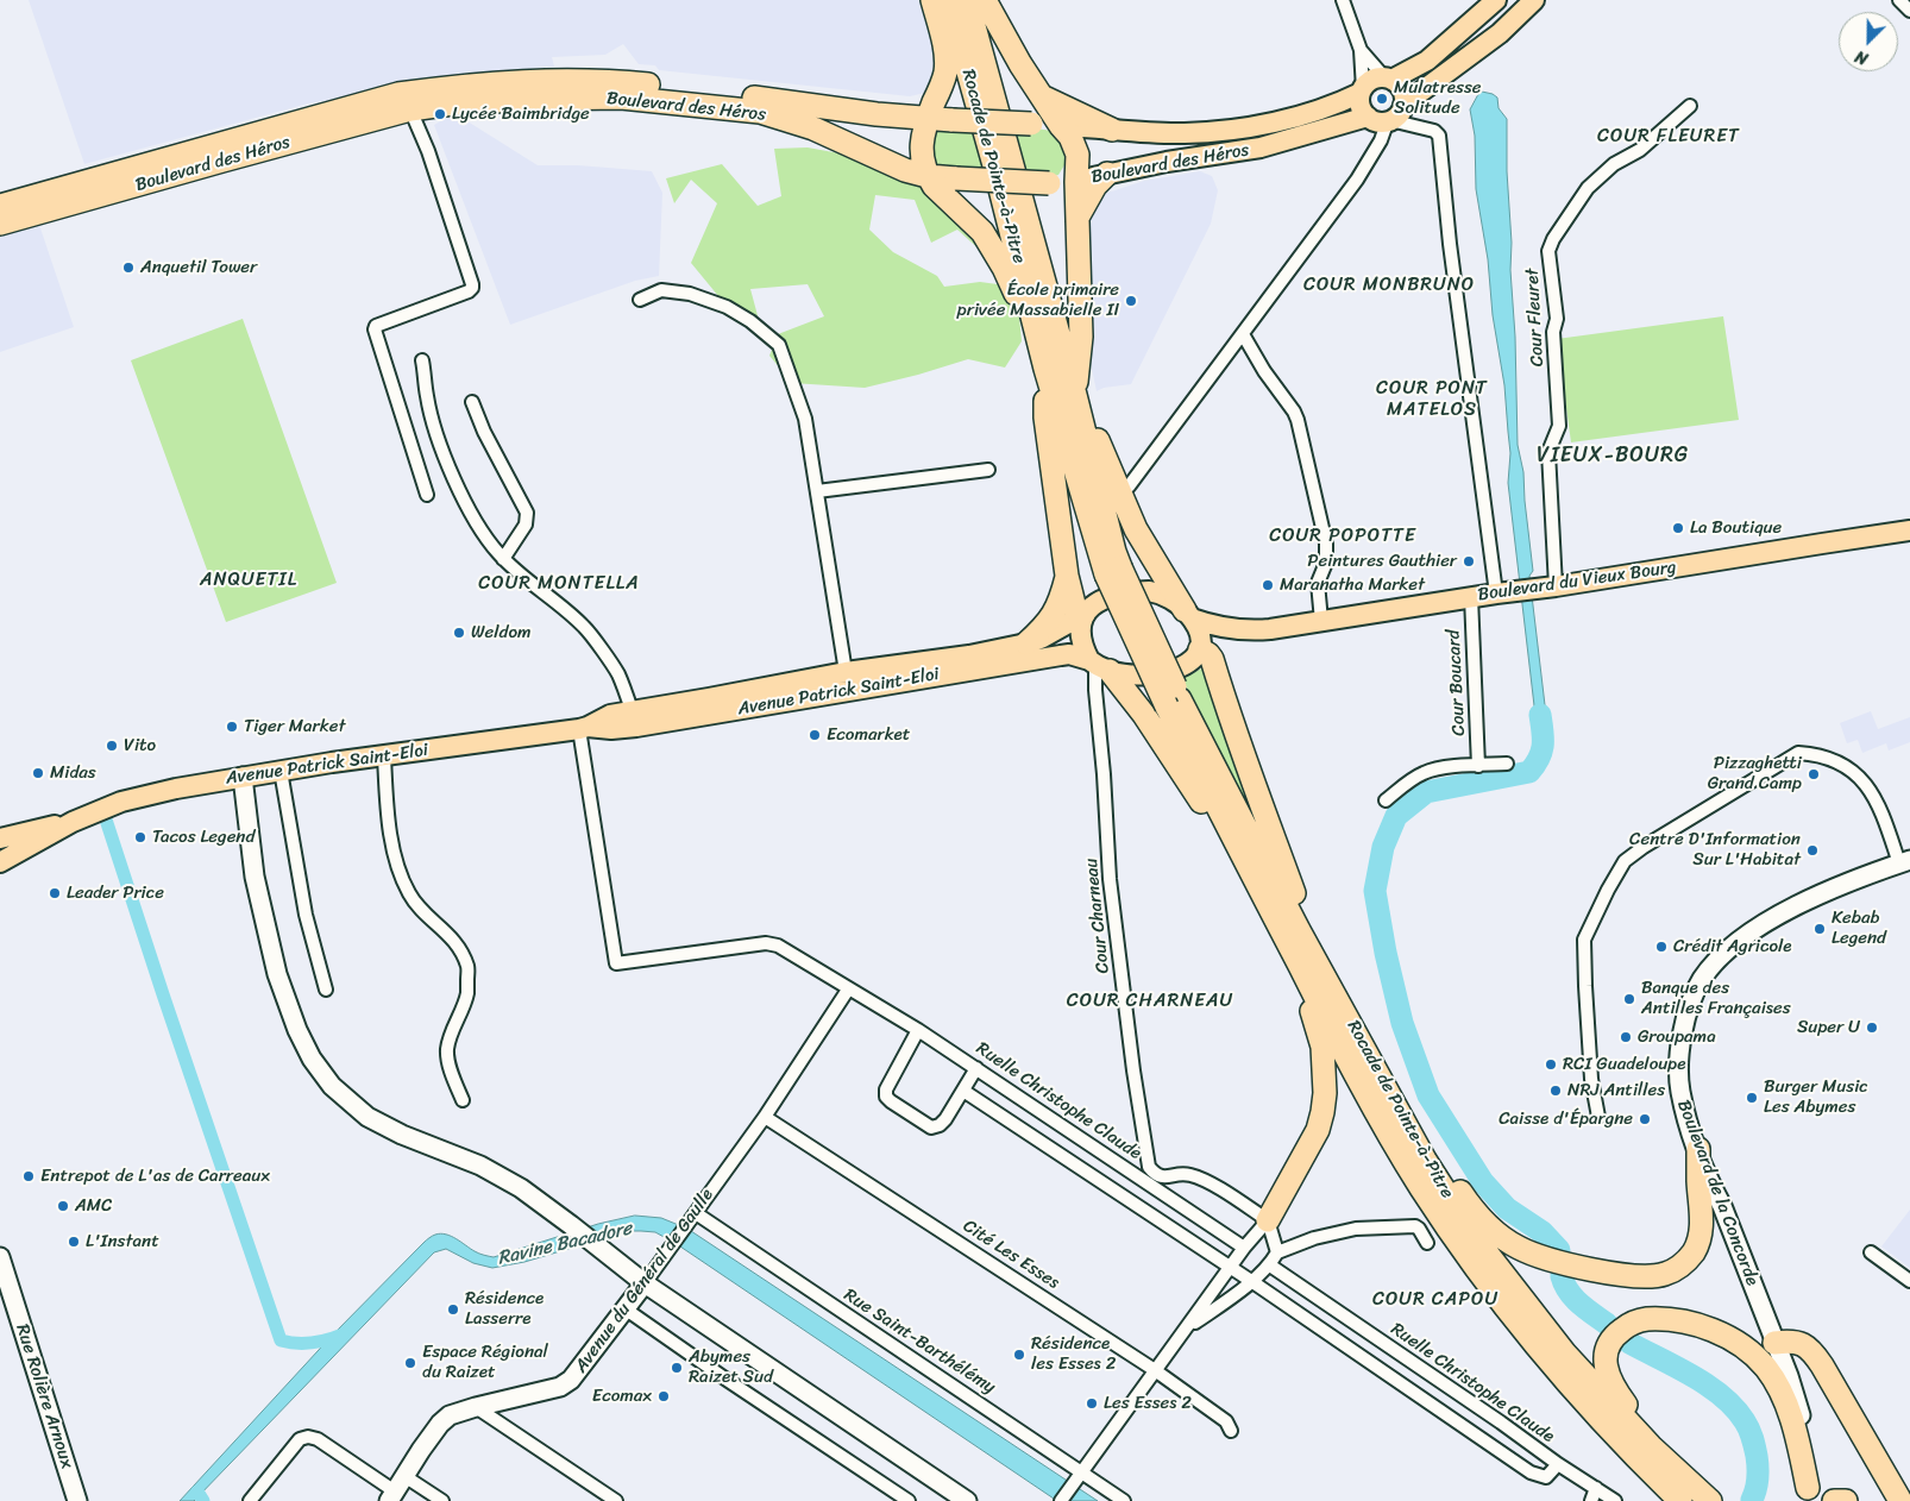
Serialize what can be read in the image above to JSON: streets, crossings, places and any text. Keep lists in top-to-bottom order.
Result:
{
  "streets": {
    "highway": ["Boulevard des Héros", "Rocade de Pointe-à-Pitre"],
    "main road": [
      "Boulevard du Vieux Bourg",
      "Avenue Patrick Saint-Eloi",
      "Boulevard de la Concorde",
      "Avenue du Général de Gaulle",
      "Rue Rolière Arnoux"
    ],
    "street": [
      "Cour Fleuret",
      "Cour Boucard",
      "Cour Charneau",
      "Ruelle Christophe Claude",
      "Cité Les Esses",
      "Rue Saint-Barthélémy"
    ]
  },
  "crossings": [
    ["Cour Fleuret", "Boulevard du Vieux Bourg"],
    ["Boulevard du Vieux Bourg", "Cour Boucard"],
    ["Boulevard du Vieux Bourg", "Avenue Patrick Saint-Eloi"],
    ["Boulevard du Vieux Bourg", "Cour Charneau"],
    ["Avenue Patrick Saint-Eloi", "Cour Charneau"],
    ["Avenue Patrick Saint-Eloi", "Ruelle Christophe Claude"],
    ["Ruelle Christophe Claude", "Avenue du Général de Gaulle"],
    ["Cité Les Esses", "Avenue du Général de Gaulle"],
    ["Avenue du Général de Gaulle", "Rue Saint-Barthélémy"]
  ],
  "districts": [
    "COUR FLEURET",
    "COUR MONBRUNO",
    "COUR PONT MATELOS",
    "VIEUX-BOURG",
    "COUR POPOTTE",
    "ANQUETIL",
    "COUR MONTELLA",
    "COUR CHARNEAU",
    "COUR CAPOU"
  ],
  "water": ["Ravine Bacadore"],
  "places": [
    "Mulatresse Solitude",
    "Lycée Baimbridge",
    "Anquetil Tower",
    "École primaire privée Massabielle II",
    "La Boutique",
    "Peintures Gauthier",
    "Maranatha Market",
    "Weldom",
    "Tiger Market",
    "Ecomarket",
    "Vito",
    "Midas",
    "Pizzaghetti Grand Camp",
    "Tacos Legend",
    "Centre D'Information Sur L'Habitat",
    "Leader Price",
    "Kebab Legend",
    "Crédit Agricole",
    "Banque des Antilles Françaises",
    "Super U",
    "Groupama",
    "RCI Guadeloupe",
    "NRJ Antilles",
    "Burger Music Les Abymes",
    "Caisse d'Épargne",
    "Entrepot de L'as de Carreaux",
    "AMC",
    "L'Instant",
    "Résidence Lasserre",
    "Résidence les Esses 2",
    "Espace Régional du Raizet",
    "Abymes Raizet Sud",
    "Ecomax",
    "Les Esses 2"
  ],
  "north": "bottom left"
}
